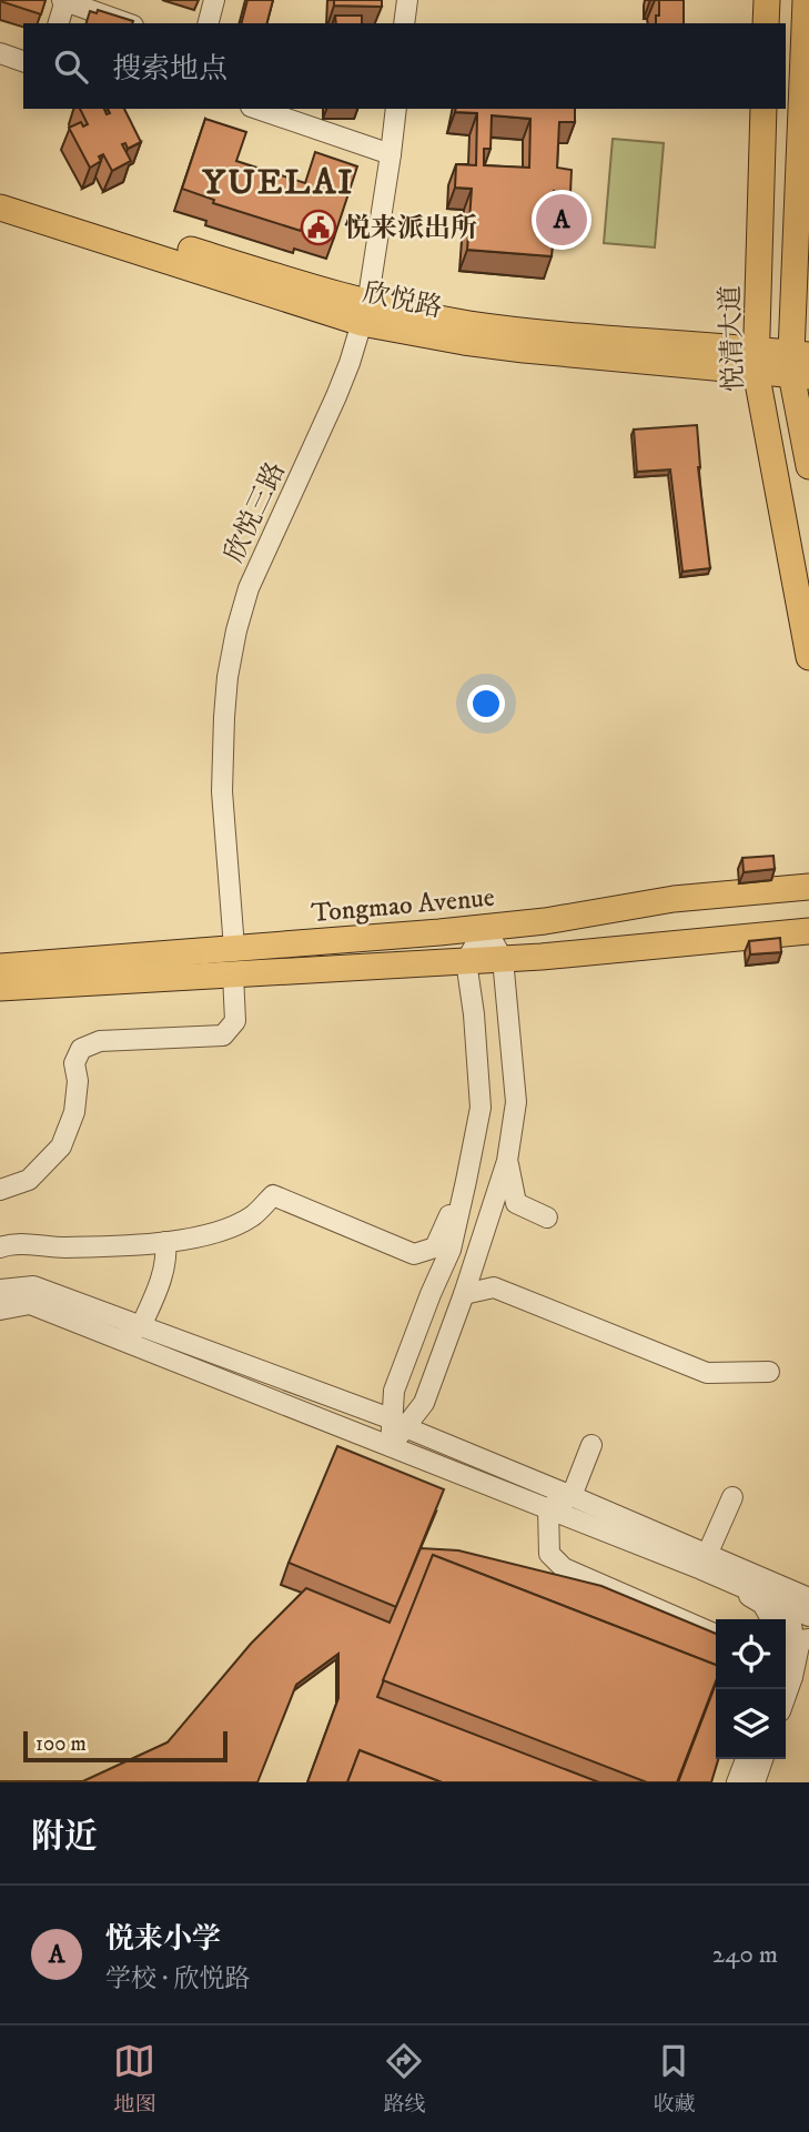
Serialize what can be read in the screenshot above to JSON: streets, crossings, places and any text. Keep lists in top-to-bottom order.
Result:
{
  "streets": {
    "main road": ["欣悦路", "悦清大道", "Tongmao Avenue"],
    "street": ["欣悦三路"]
  },
  "crossings": [
    ["欣悦路", "悦清大道"],
    ["欣悦路", "欣悦三路"],
    ["欣悦三路", "Tongmao Avenue"]
  ],
  "districts": ["YUELAI"],
  "places": {
    "public building": ["悦来派出所"]
  },
  "scale_bar": "100 m",
  "page": {
    "search": "搜索地点",
    "pins": "A",
    "scale": "100 m",
    "heading": "附近",
    "list": [
      {
        "mark": "A",
        "name": "悦来小学",
        "note": "学校 · 欣悦路",
        "value": "240 m"
      }
    ],
    "nav": ["地图", "路线", "收藏"]
  }
}
